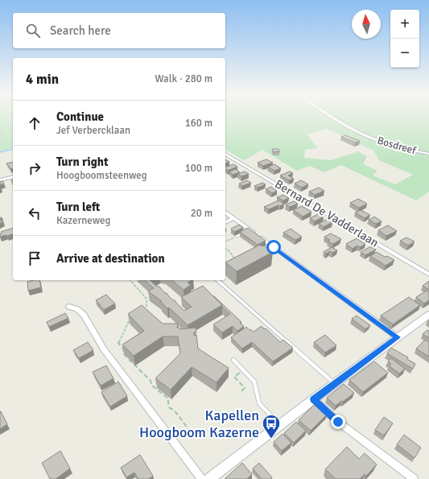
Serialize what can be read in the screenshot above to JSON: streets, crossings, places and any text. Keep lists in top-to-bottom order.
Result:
{
  "streets": {
    "street": ["Bosdreef", "Bernard De Vadderlaan"]
  },
  "places": {
    "bus stop": ["Kapellen Hoogboom Kazerne"]
  },
  "north": "top",
  "page": {
    "map_buttons": ["+", "−"],
    "search": "Search here",
    "heading": ["4 min", "Walk · 280 m"],
    "list": [
      ["Continue", "Jef Verbercklaan", "160 m"],
      ["Turn right", "Hoogboomsteenweg", "100 m"],
      ["Turn left", "Kazerneweg", "20 m"],
      "Arrive at destination"
    ]
  }
}
